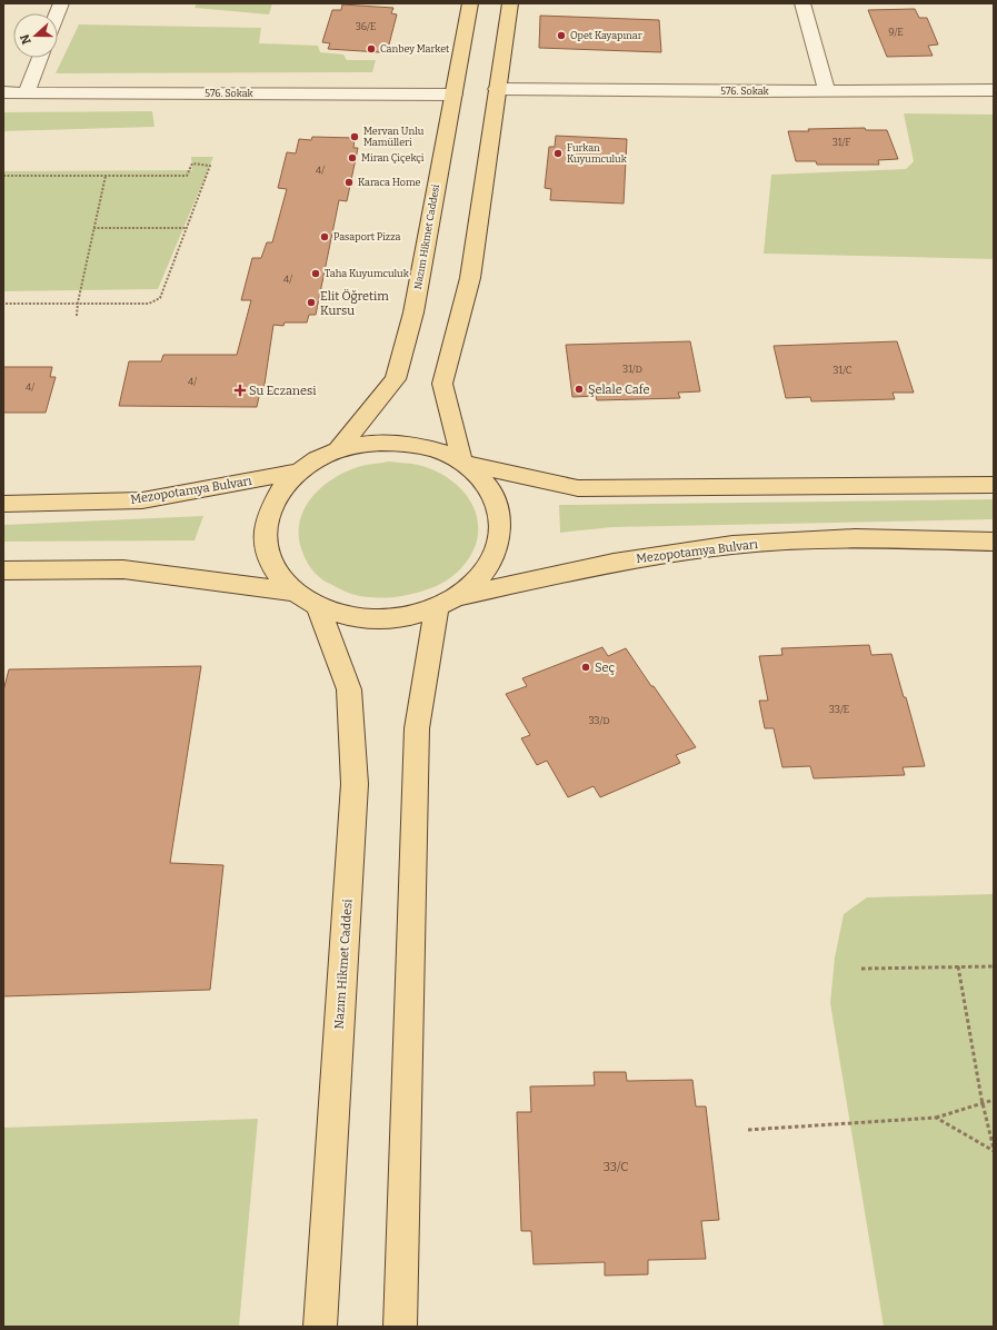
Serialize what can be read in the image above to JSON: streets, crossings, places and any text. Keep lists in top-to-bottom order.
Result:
{
  "streets": {
    "main road": ["Nazım Hikmet Caddesi", "Mezopotamya Bulvarı"],
    "street": ["576. Sokak"]
  },
  "crossings": [
    ["576. Sokak", "Nazım Hikmet Caddesi"]
  ],
  "places": {
    "other": [
      "Opet Kayapınar",
      "Canbey Market",
      "Mervan Unlu Mamülleri",
      "Furkan Kuyumculuk",
      "Miran Çiçekçi",
      "Karaca Home",
      "Pasaport Pizza",
      "Taha Kuyumculuk",
      "Elit Öğretim Kursu",
      "Şelale Cafe",
      "Seç"
    ],
    "health": ["Su Eczanesi"]
  },
  "house_numbers": [
    "36/E",
    "9/E",
    "31/F",
    "4/",
    "4/",
    "31/D",
    "31/C",
    "4/",
    "4/",
    "33/E",
    "33/D",
    "33/C"
  ],
  "north": "left"
}
